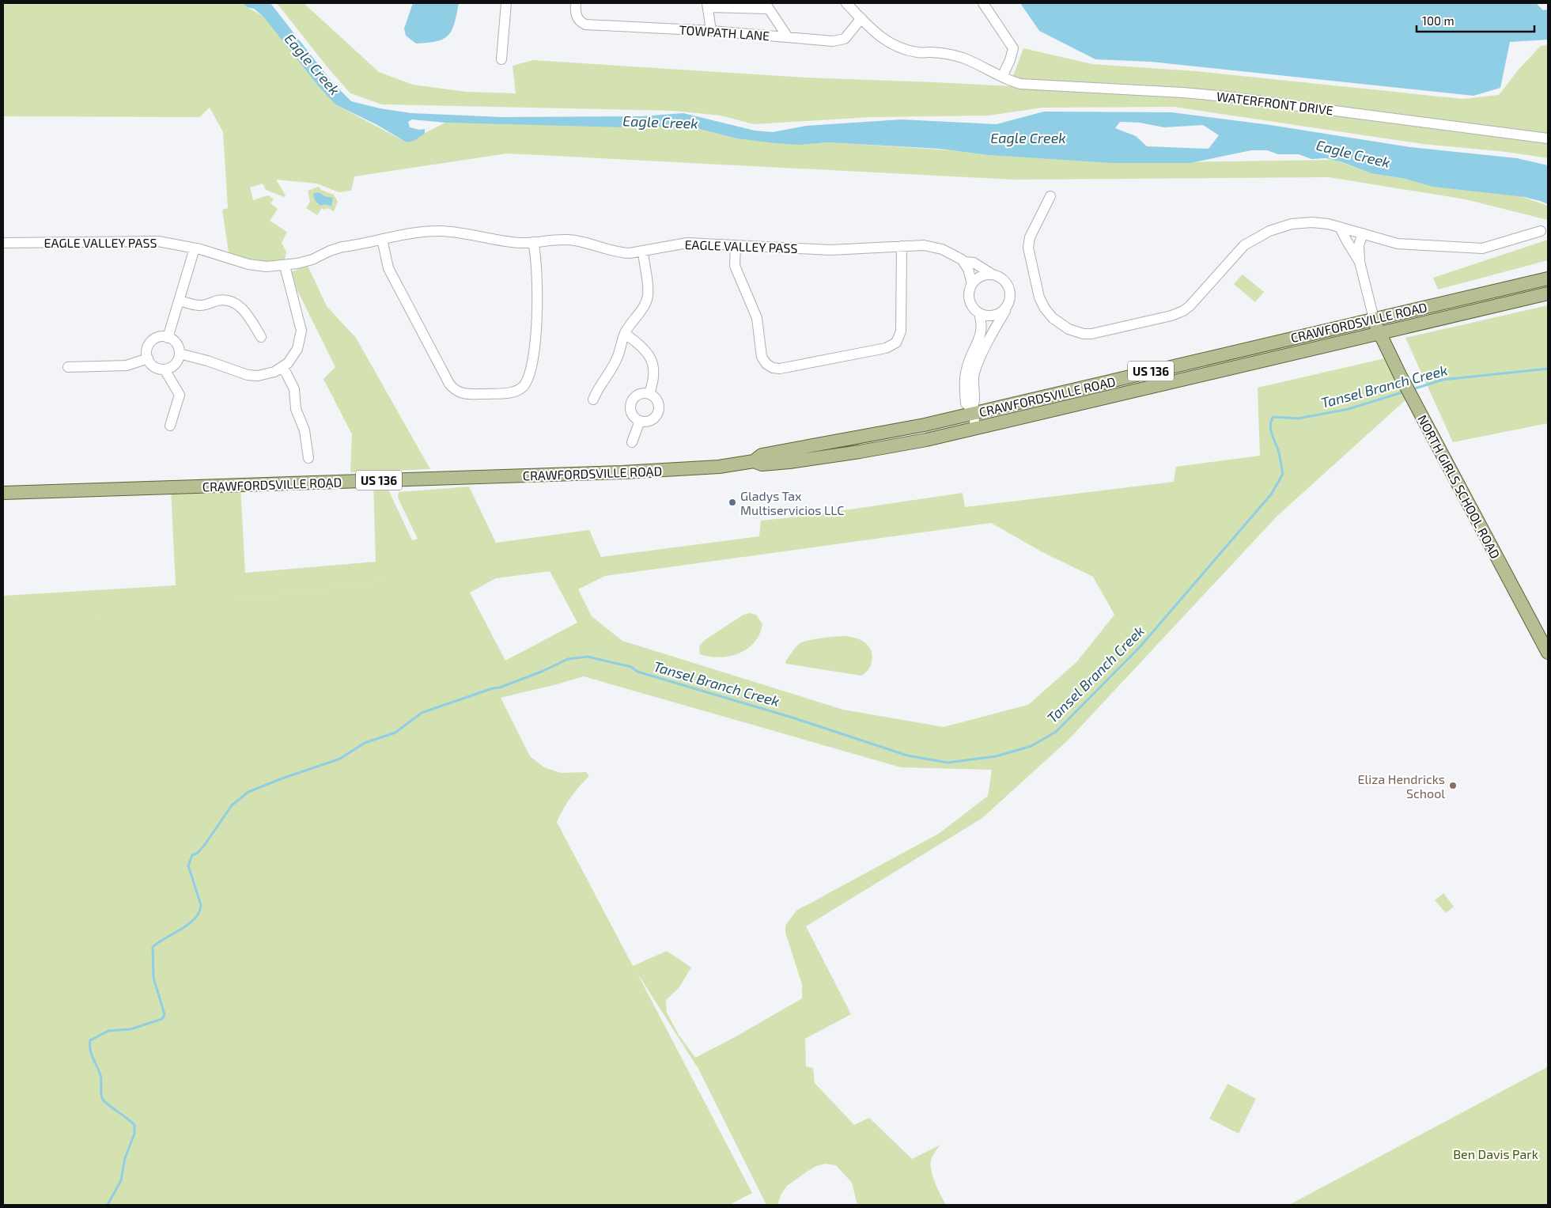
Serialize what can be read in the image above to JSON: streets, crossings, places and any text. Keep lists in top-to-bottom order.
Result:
{
  "streets": {
    "main road": ["CRAWFORDSVILLE ROAD", "US 136", "NORTH GIRLS SCHOOL ROAD"],
    "street": ["TOWPATH LANE", "WATERFRONT DRIVE", "EAGLE VALLEY PASS"]
  },
  "crossings": [
    ["TOWPATH LANE", "WATERFRONT DRIVE"],
    ["EAGLE VALLEY PASS", "CRAWFORDSVILLE ROAD"],
    ["CRAWFORDSVILLE ROAD", "NORTH GIRLS SCHOOL ROAD"]
  ],
  "water": ["Eagle Creek", "Tansel Branch Creek"],
  "parks": ["Ben Davis Park"],
  "places": ["Gladys Tax Multiservicios LLC", "Eliza Hendricks School"],
  "scale_bar": "100 m"
}
